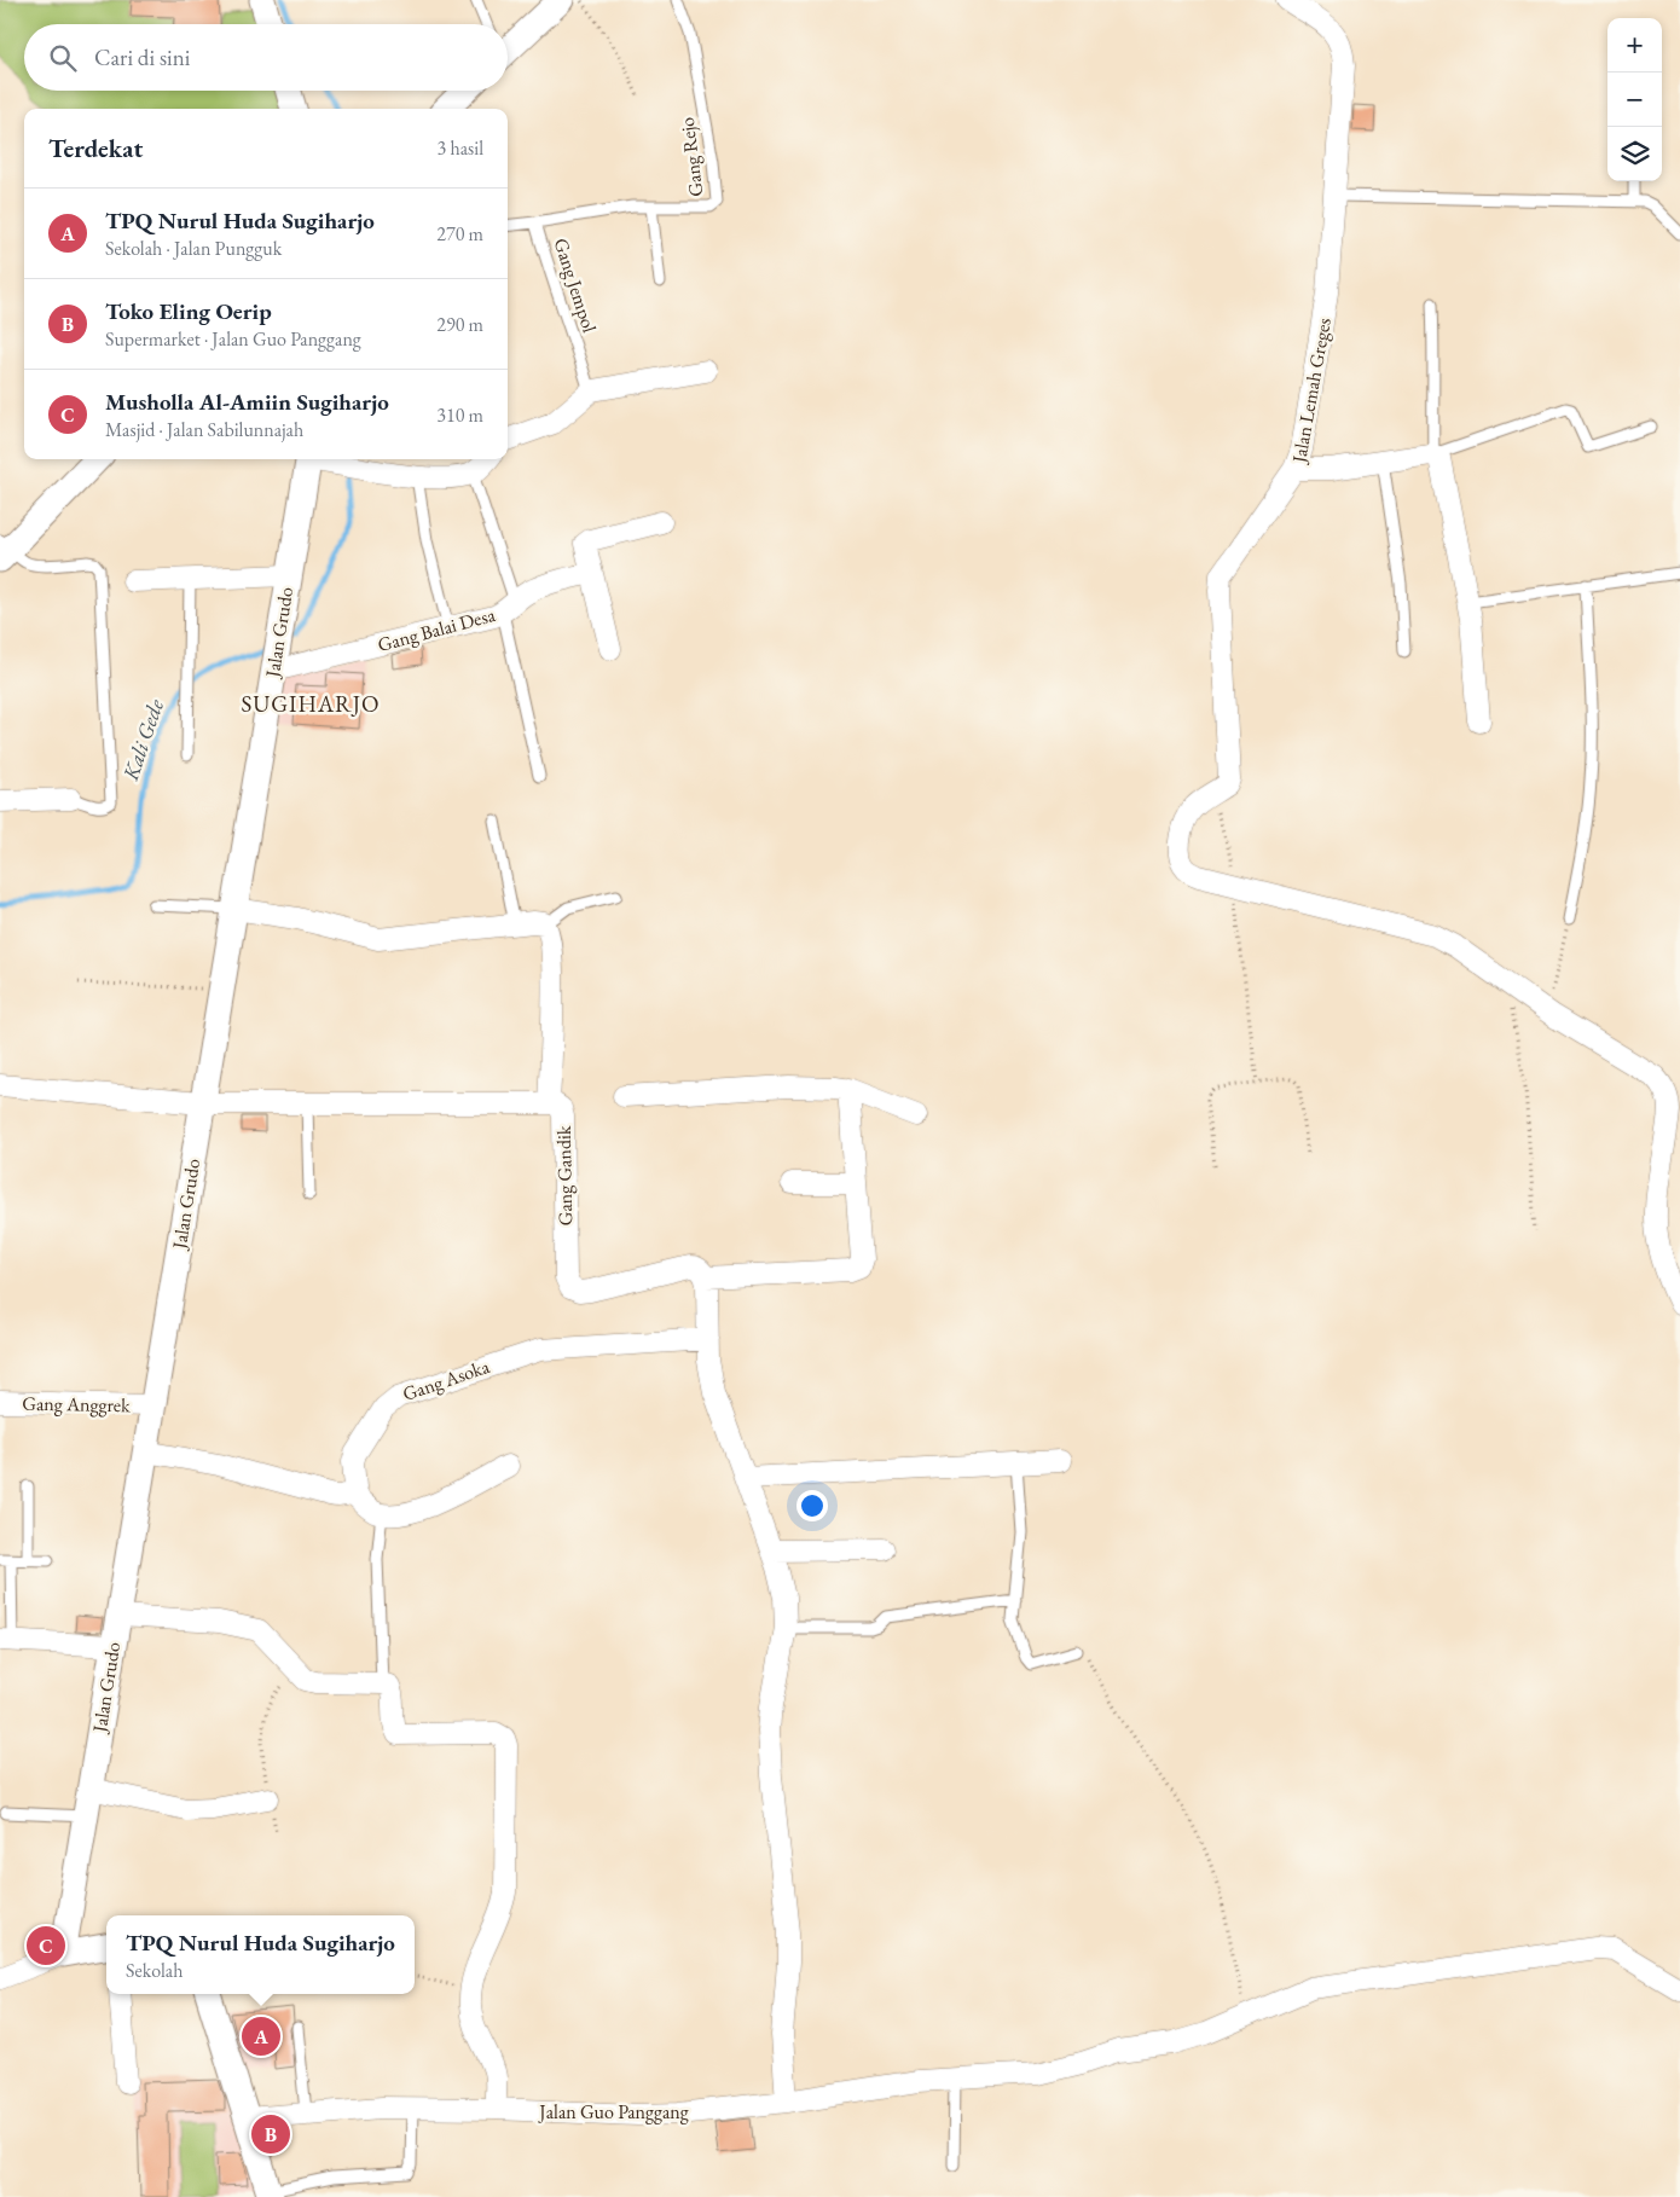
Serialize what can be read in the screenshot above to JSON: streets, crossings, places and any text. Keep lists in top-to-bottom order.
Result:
{
  "streets": {
    "street": [
      "Jalan Lemah Greges",
      "Gang Balai Desa",
      "Jalan Grudo",
      "Gang Gandik",
      "Gang Asoka",
      "Gang Anggrek",
      "Jalan Guo Panggang"
    ],
    "lane": ["Gang Rejo", "Gang Jempol"]
  },
  "crossings": [
    ["Gang Rejo", "Gang Jempol"],
    ["Gang Balai Desa", "Jalan Grudo"],
    ["Jalan Grudo", "Gang Gandik"],
    ["Jalan Grudo", "Gang Anggrek"]
  ],
  "districts": ["SUGIHARJO"],
  "water": ["Kali Gede"],
  "page": {
    "map_buttons": ["+", "−"],
    "search": "Cari di sini",
    "heading": ["Terdekat", "3 hasil"],
    "list": [
      {
        "mark": "A",
        "name": "TPQ Nurul Huda Sugiharjo",
        "note": "Sekolah · Jalan Pungguk",
        "value": "270 m"
      },
      {
        "mark": "B",
        "name": "Toko Eling Oerip",
        "note": "Supermarket · Jalan Guo Panggang",
        "value": "290 m"
      },
      {
        "mark": "C",
        "name": "Musholla Al-Amiin Sugiharjo",
        "note": "Masjid · Jalan Sabilunnajah",
        "value": "310 m"
      }
    ],
    "popup": ["TPQ Nurul Huda Sugiharjo", "Sekolah"],
    "pins": ["C", "A", "B"]
  }
}
